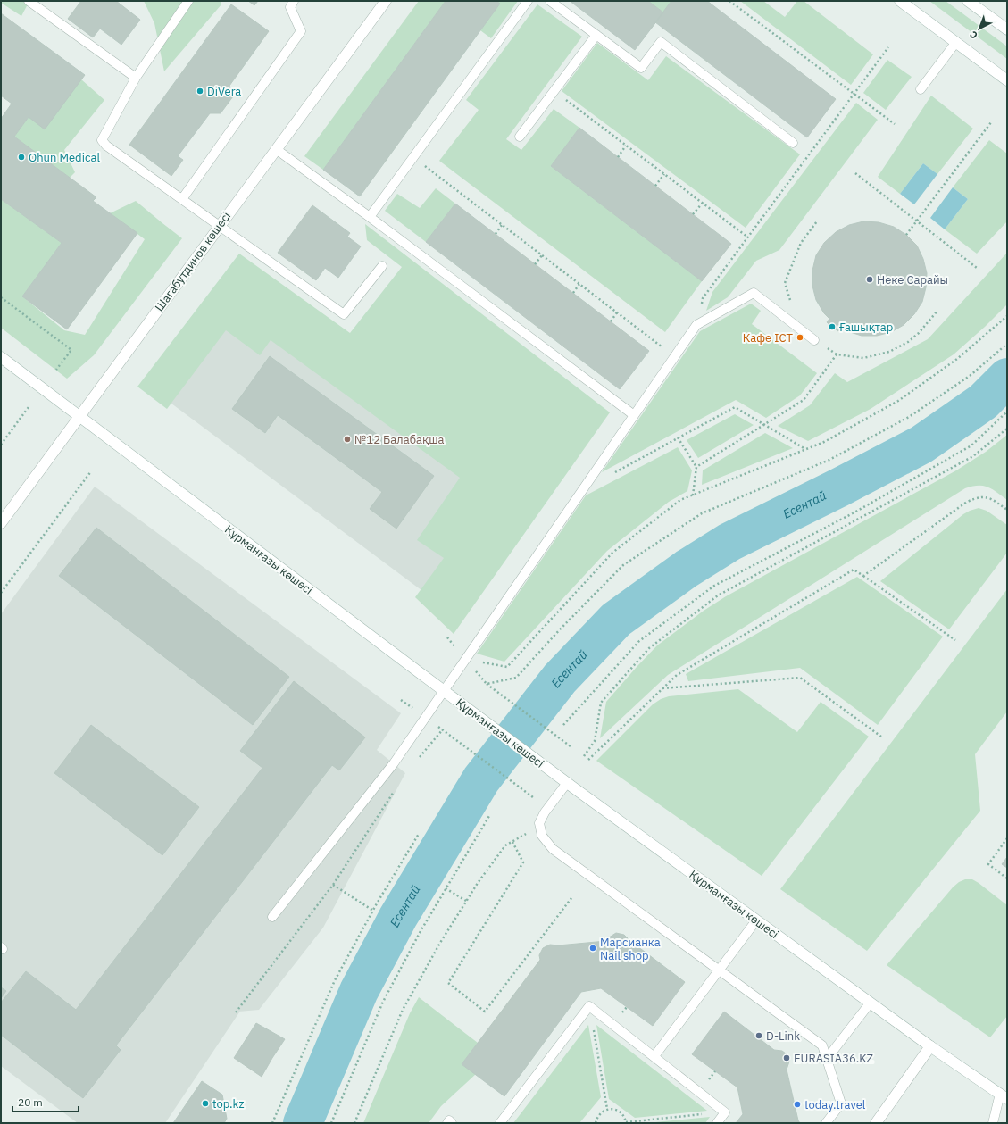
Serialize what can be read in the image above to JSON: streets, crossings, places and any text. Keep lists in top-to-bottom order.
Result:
{
  "streets": {
    "street": ["Шагабутдинов көшесі", "Құрманғазы көшесі"]
  },
  "crossings": [
    ["Шагабутдинов көшесі", "Құрманғазы көшесі"]
  ],
  "water": ["Есентай"],
  "places": [
    "DiVera",
    "Ohun Medical",
    "Неке Сарайы",
    "Ғашықтар",
    "Кафе ICT",
    "№12 Балабақша",
    "Марсианка Nail shop",
    "D-Link",
    "EURASIA36.KZ",
    "top.kz",
    "today.travel"
  ],
  "scale_bar": "20 m",
  "north": "bottom left"
}
